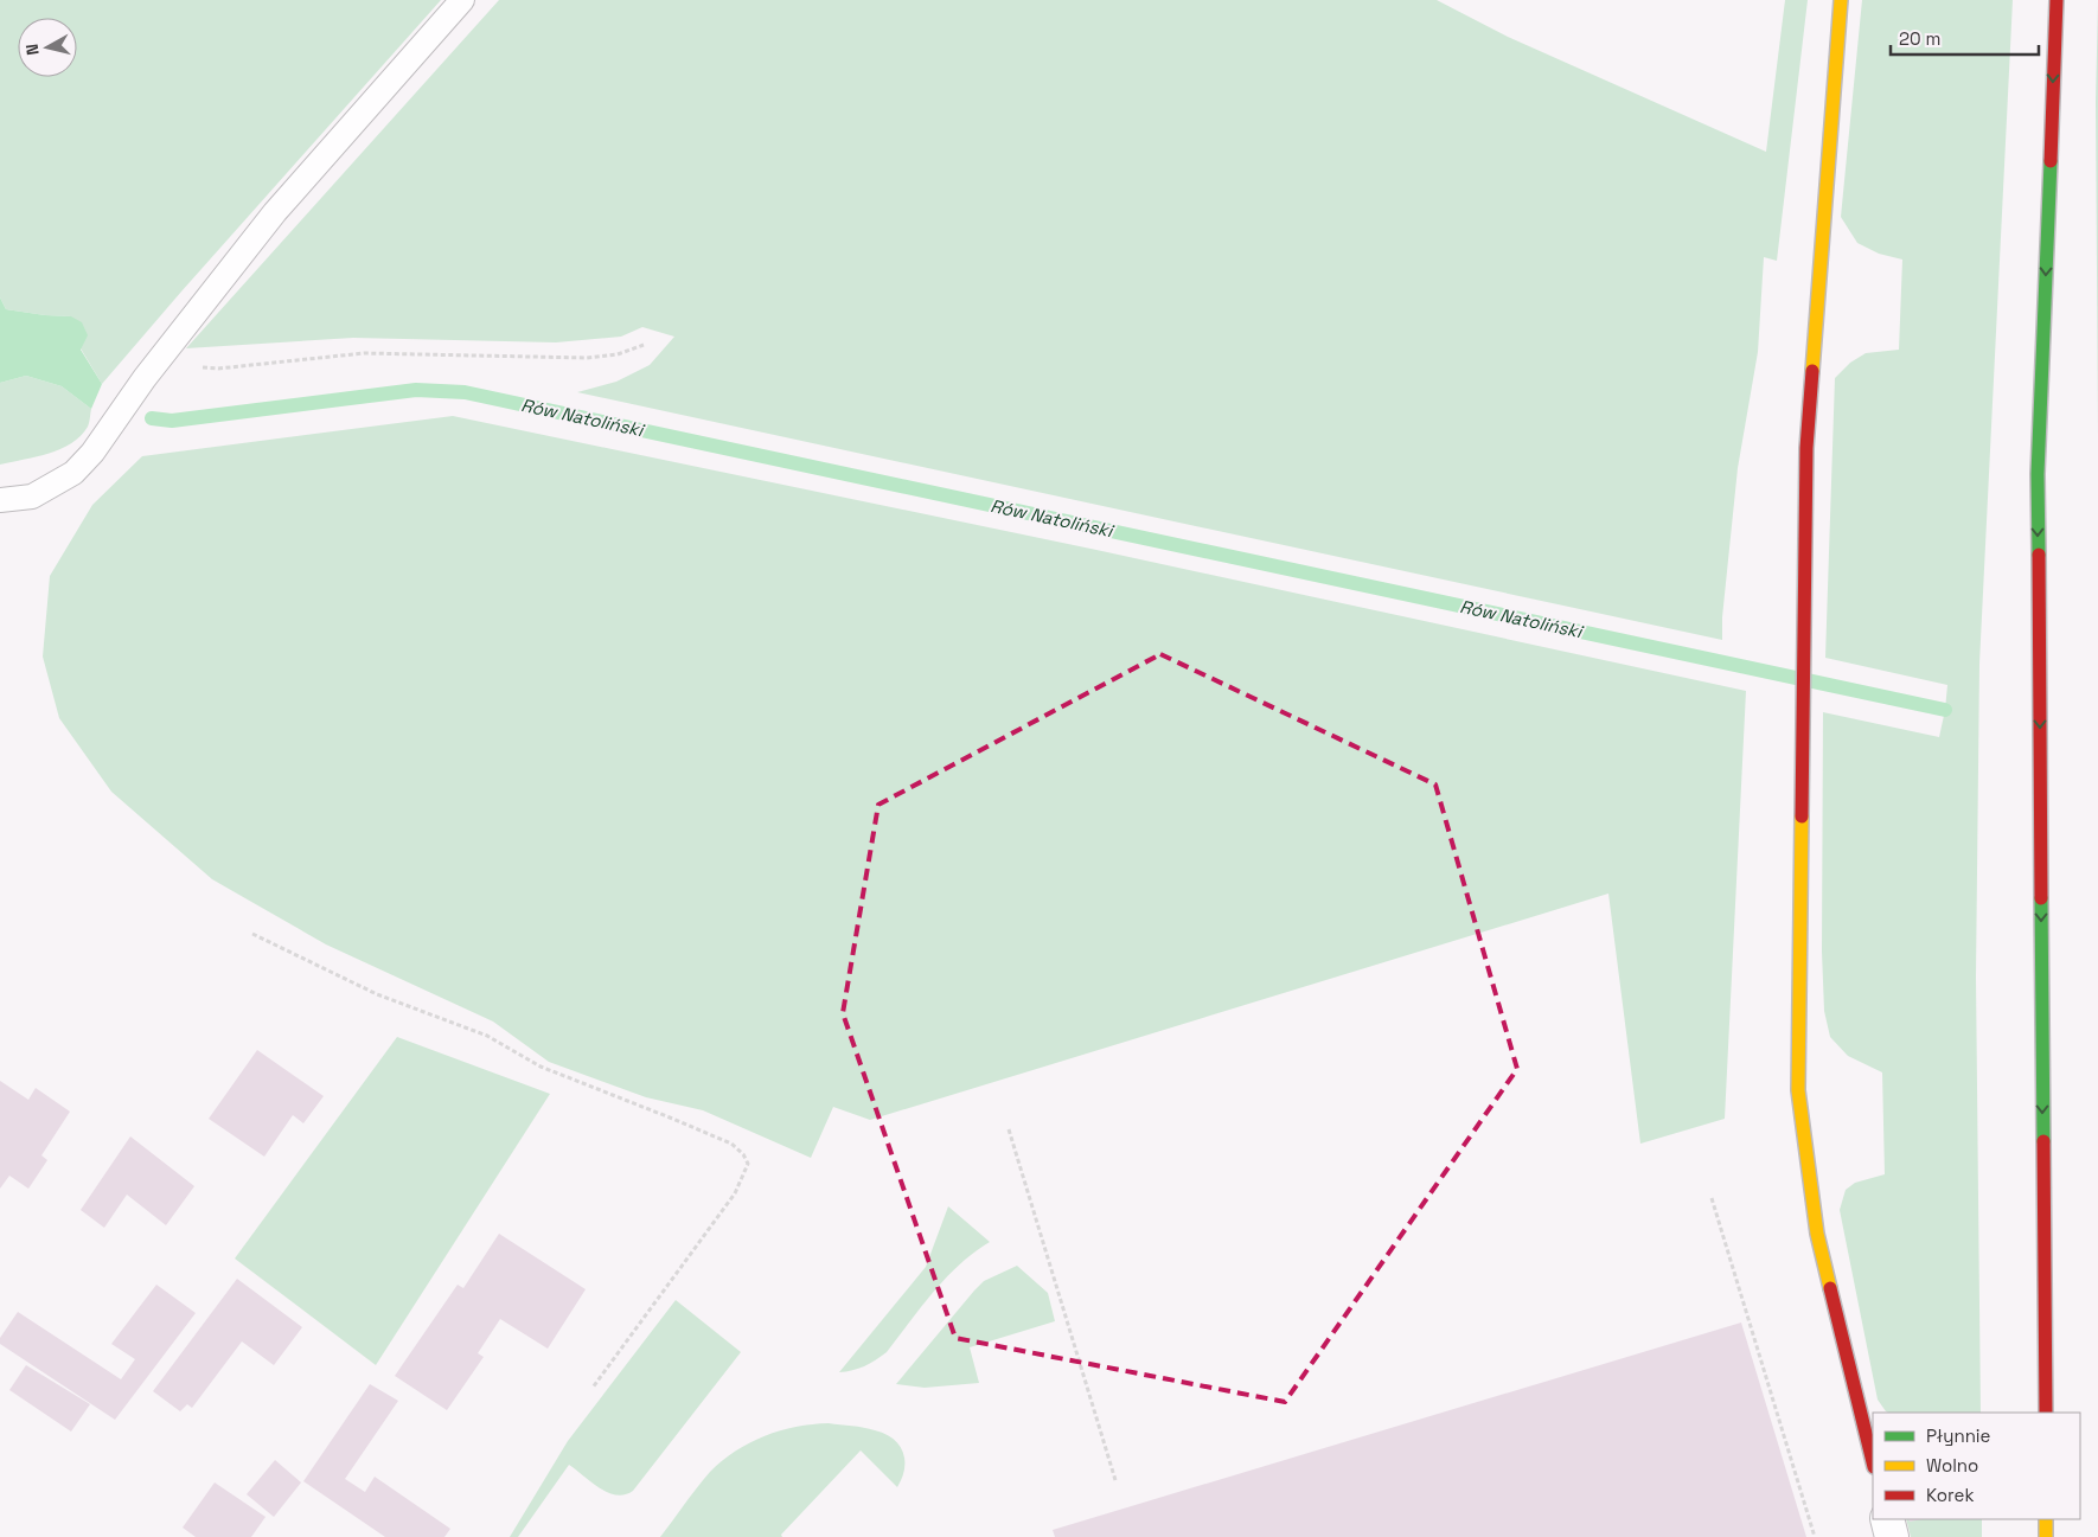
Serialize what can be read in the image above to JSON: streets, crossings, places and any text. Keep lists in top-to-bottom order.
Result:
{
  "water": ["Rów Natoliński"],
  "legend": ["Płynnie", "Wolno", "Korek"],
  "scale_bar": "20 m",
  "north": "left"
}
